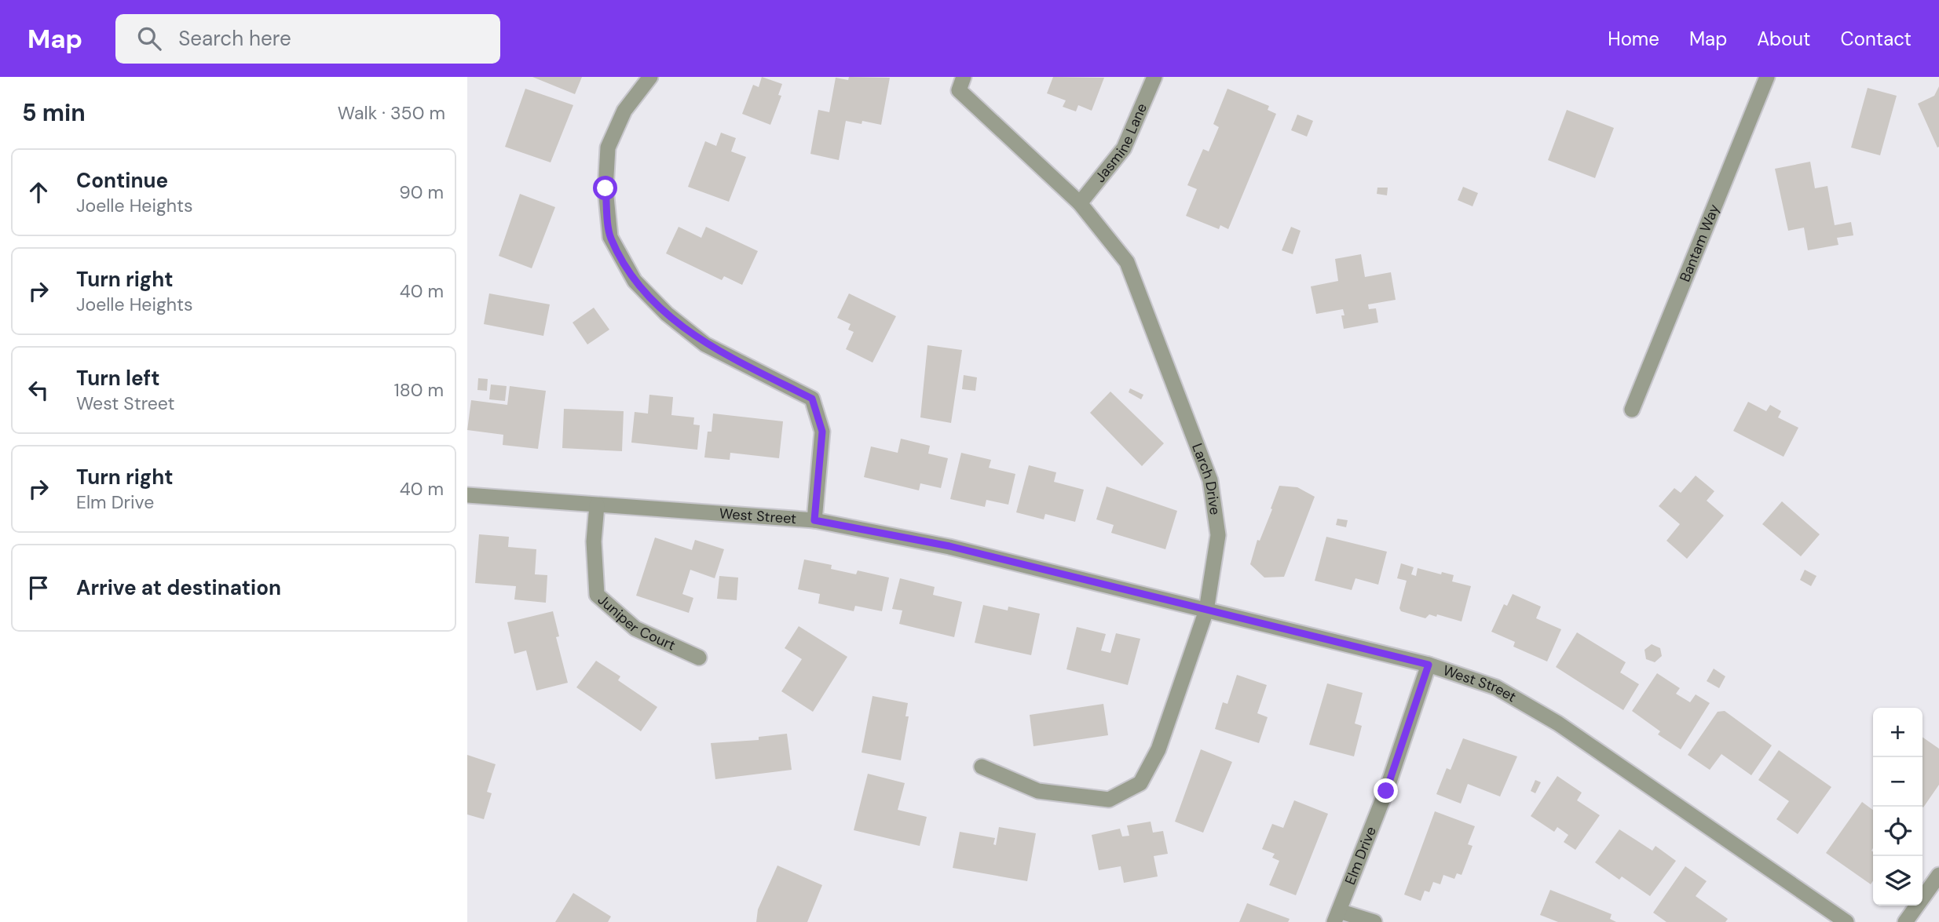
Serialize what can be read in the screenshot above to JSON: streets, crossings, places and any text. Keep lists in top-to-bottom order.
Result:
{
  "streets": {
    "street": [
      "Jasmine Lane",
      "Bantam Way",
      "Larch Drive",
      "West Street",
      "Juniper Court",
      "Elm Drive"
    ]
  },
  "crossings": [
    ["Jasmine Lane", "Larch Drive"],
    ["Larch Drive", "West Street"],
    ["West Street", "Juniper Court"],
    ["West Street", "Elm Drive"]
  ],
  "page": {
    "header": "Map",
    "search": "Search here",
    "nav": [
      "Home",
      "Map",
      "About",
      "Contact"
    ],
    "heading": ["5 min", "Walk · 350 m"],
    "list": [
      ["Continue", "Joelle Heights", "90 m"],
      ["Turn right", "Joelle Heights", "40 m"],
      ["Turn left", "West Street", "180 m"],
      ["Turn right", "Elm Drive", "40 m"],
      "Arrive at destination"
    ],
    "map_buttons": ["+", "−"]
  }
}
